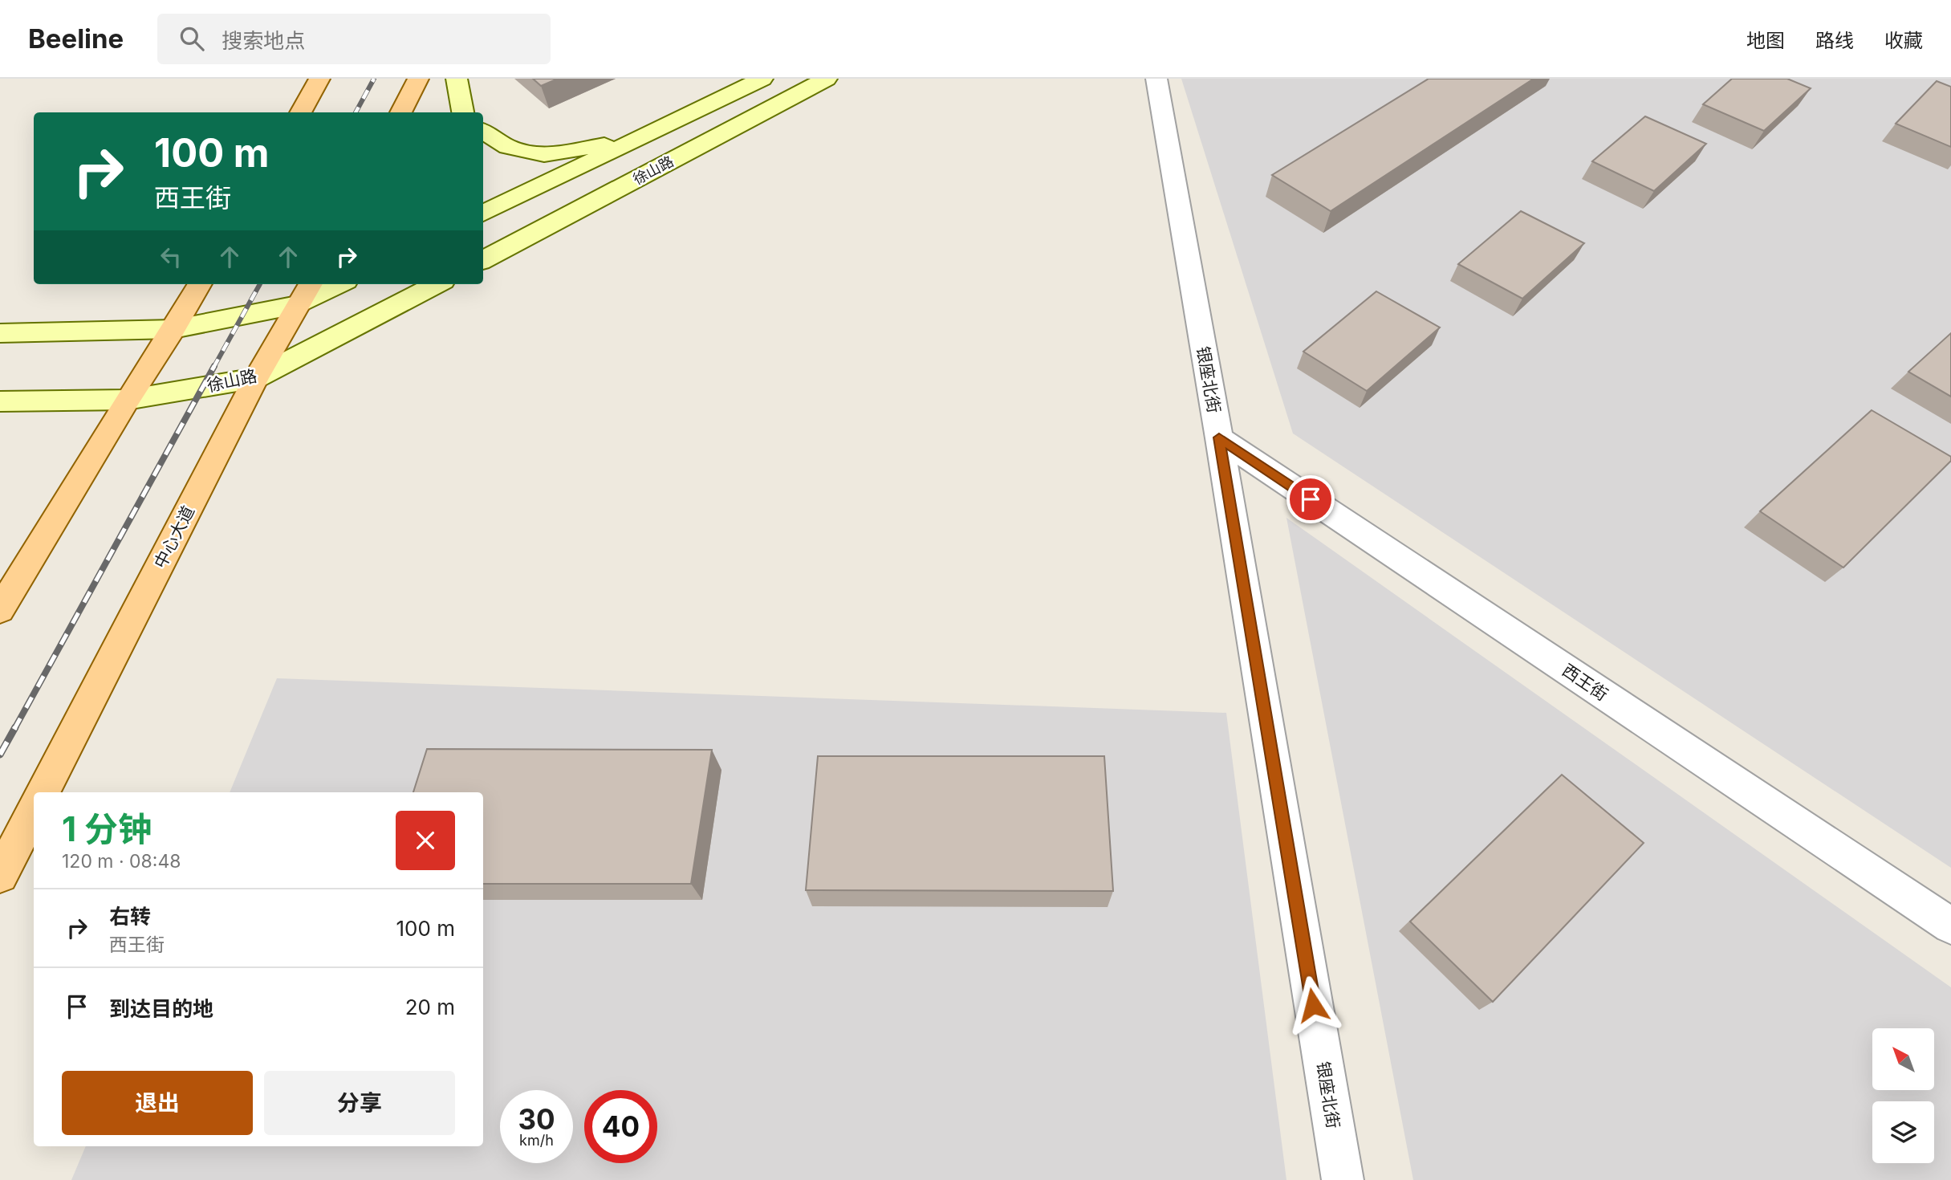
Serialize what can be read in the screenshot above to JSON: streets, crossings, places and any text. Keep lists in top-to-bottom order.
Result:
{
  "streets": {
    "main road": ["徐山路", "中心大道"],
    "street": ["银座北街", "西王街"]
  },
  "crossings": [
    ["徐山路", "中心大道"],
    ["银座北街", "西王街"]
  ],
  "north": "top left",
  "page": {
    "header": "Beeline",
    "search": "搜索地点",
    "nav": ["地图", "路线", "收藏"],
    "turn": ["100 m", "西王街"],
    "heading": ["1 分钟", "120 m · 08:48"],
    "list": [
      {
        "name": "右转",
        "note": "西王街",
        "value": "100 m"
      },
      {
        "name": "到达目的地",
        "value": "20 m"
      }
    ],
    "buttons": ["退出", "分享"],
    "speed": "30 km/h",
    "limit": "40"
  }
}
